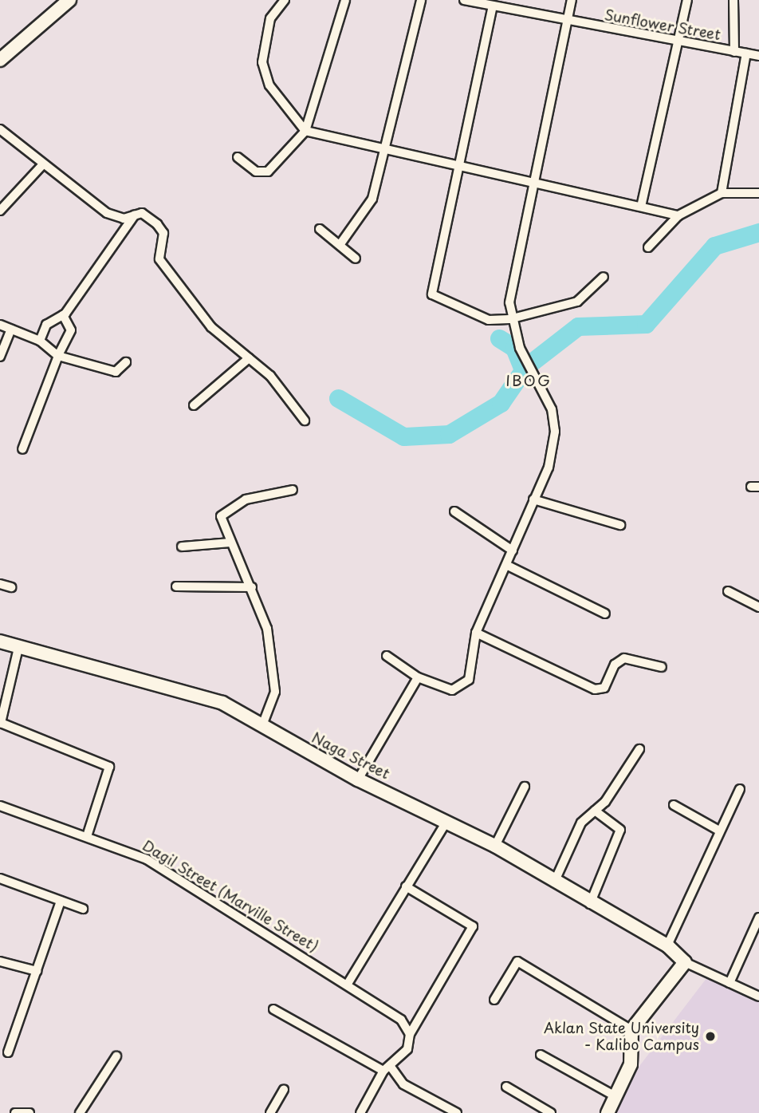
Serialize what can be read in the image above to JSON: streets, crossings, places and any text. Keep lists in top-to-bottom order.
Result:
{
  "streets": {
    "street": ["Sunflower Street", "Naga Street", "Dagil Street (Marville Street)"]
  },
  "districts": ["IBOG"],
  "places": ["Aklan State University - Kalibo Campus"]
}
